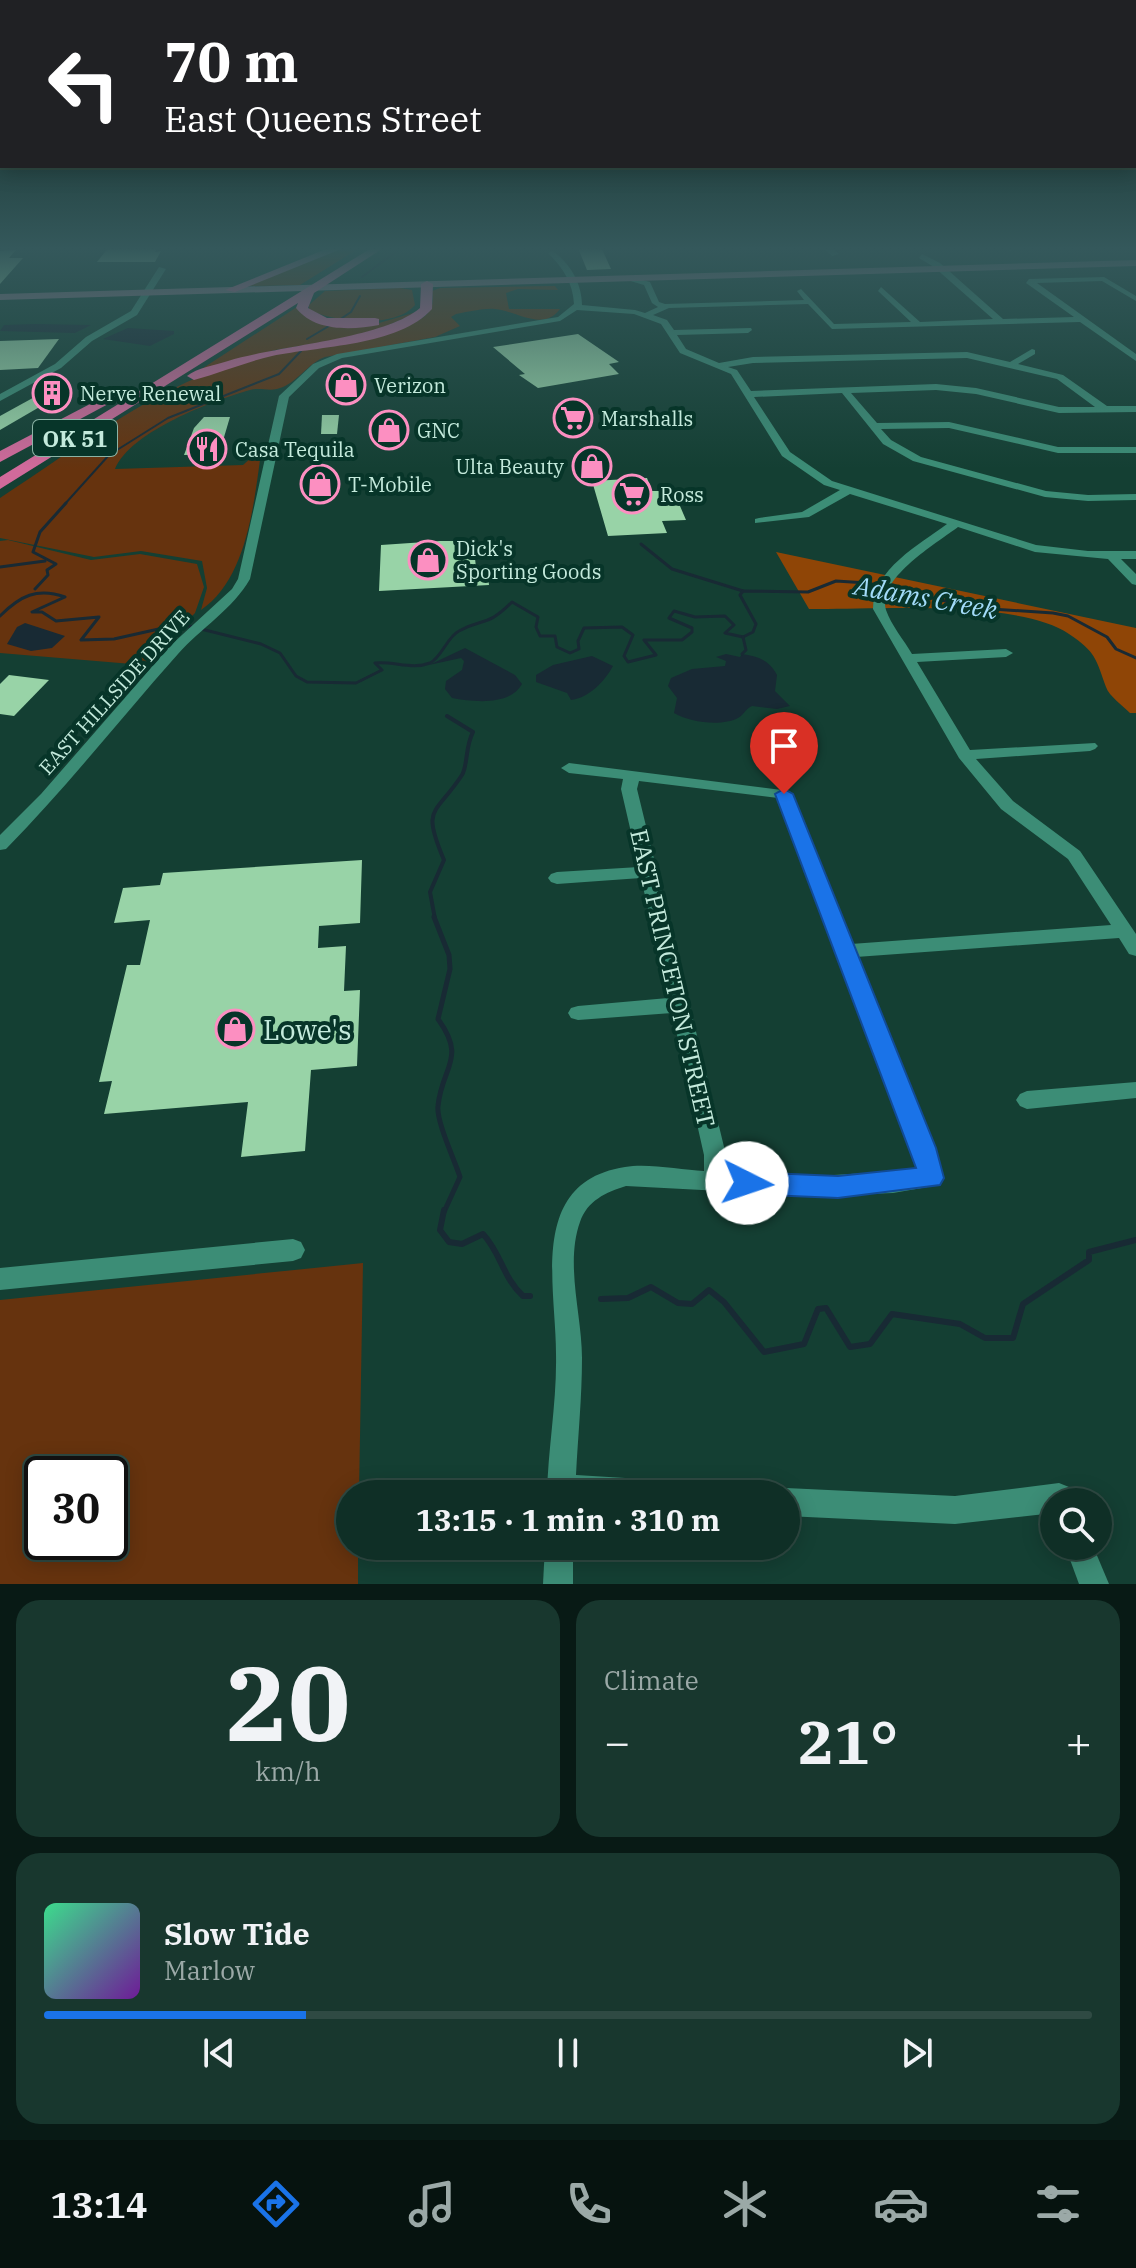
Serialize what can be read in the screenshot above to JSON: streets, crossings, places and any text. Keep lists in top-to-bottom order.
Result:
{
  "streets": {
    "highway": ["OK 51"],
    "street": ["EAST HILLSIDE DRIVE", "EAST PRINCETON STREET"]
  },
  "water": ["Adams Creek"],
  "places": {
    "shop": [
      "Verizon",
      "GNC",
      "Ulta Beauty",
      "T-Mobile",
      "Dick's Sporting Goods",
      "Lowe's"
    ],
    "building": ["Nerve Renewal"],
    "supermarket": ["Marshalls", "Ross"],
    "restaurant": ["Casa Tequila"]
  },
  "page": {
    "turn": ["70 m", "East Queens Street"],
    "limit": "30",
    "trip": "13:15 · 1 min · 310 m",
    "tile": [
      ["20", "km/h"],
      "Climate"
    ],
    "heat": ["−", "21°", "+"],
    "song": ["Slow Tide", "Marlow"],
    "tabs": "13:14"
  }
}
